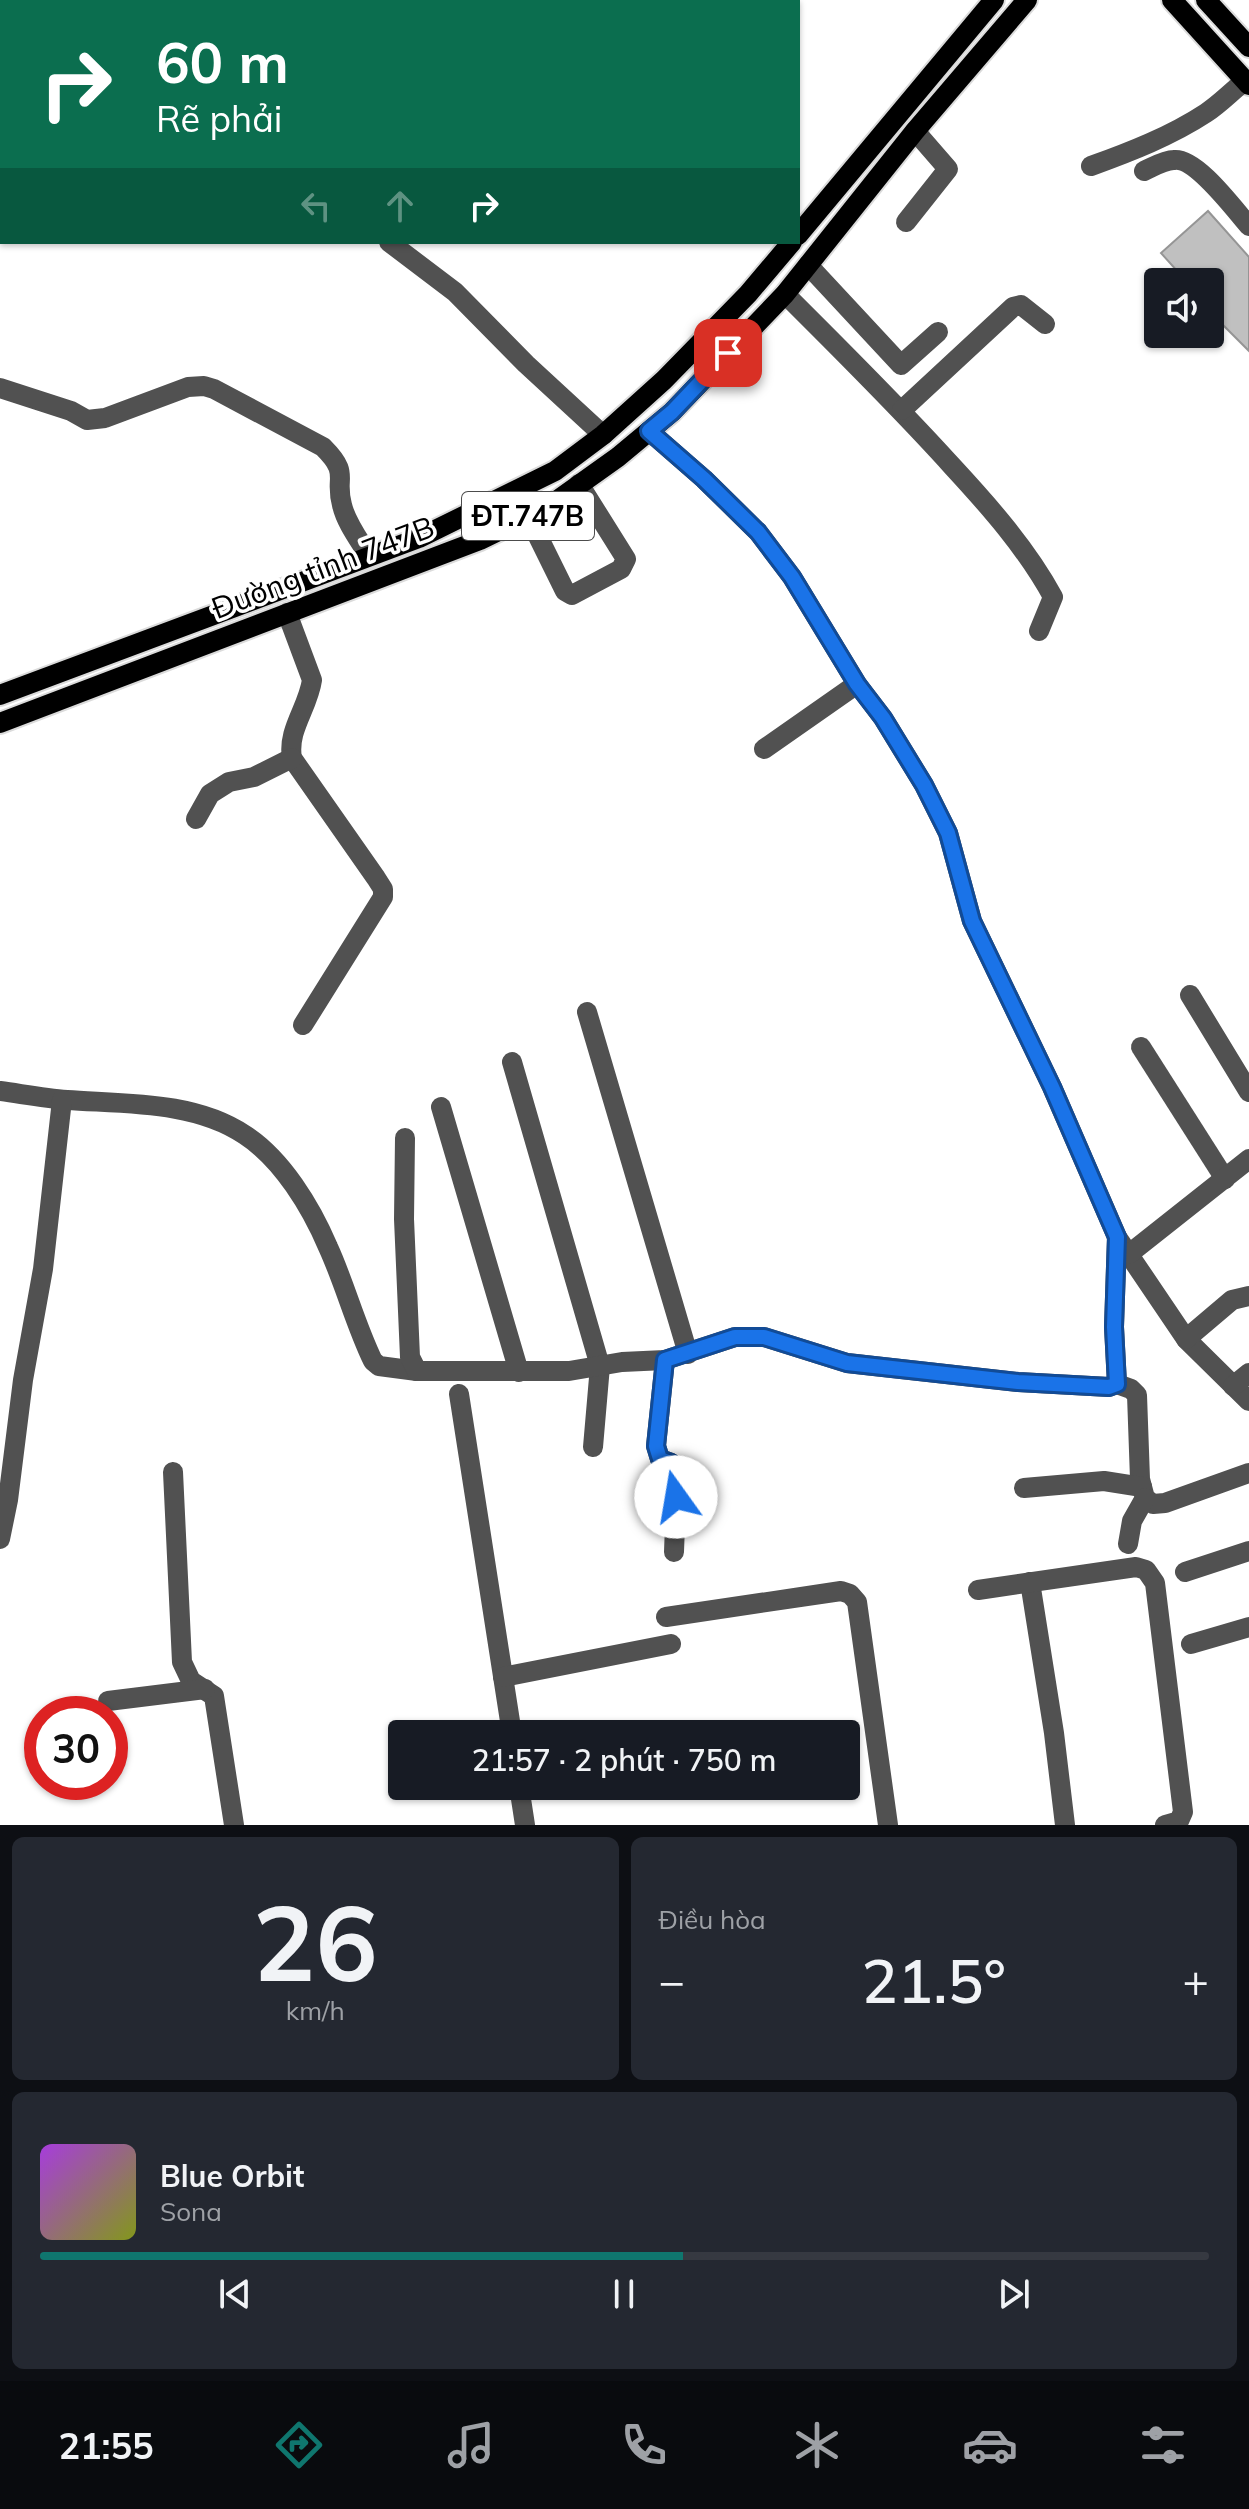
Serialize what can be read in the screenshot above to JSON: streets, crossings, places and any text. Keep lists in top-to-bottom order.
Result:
{
  "streets": {
    "main road": ["ĐT.747B", "Đường tỉnh 747B"]
  },
  "page": {
    "turn": ["60 m", "Rẽ phải"],
    "limit": "30",
    "trip": "21:57 · 2 phút · 750 m",
    "tile": [
      ["26", "km/h"],
      "Điều hòa"
    ],
    "heat": ["−", "21.5°", "+"],
    "song": ["Blue Orbit", "Sona"],
    "tabs": "21:55"
  }
}
